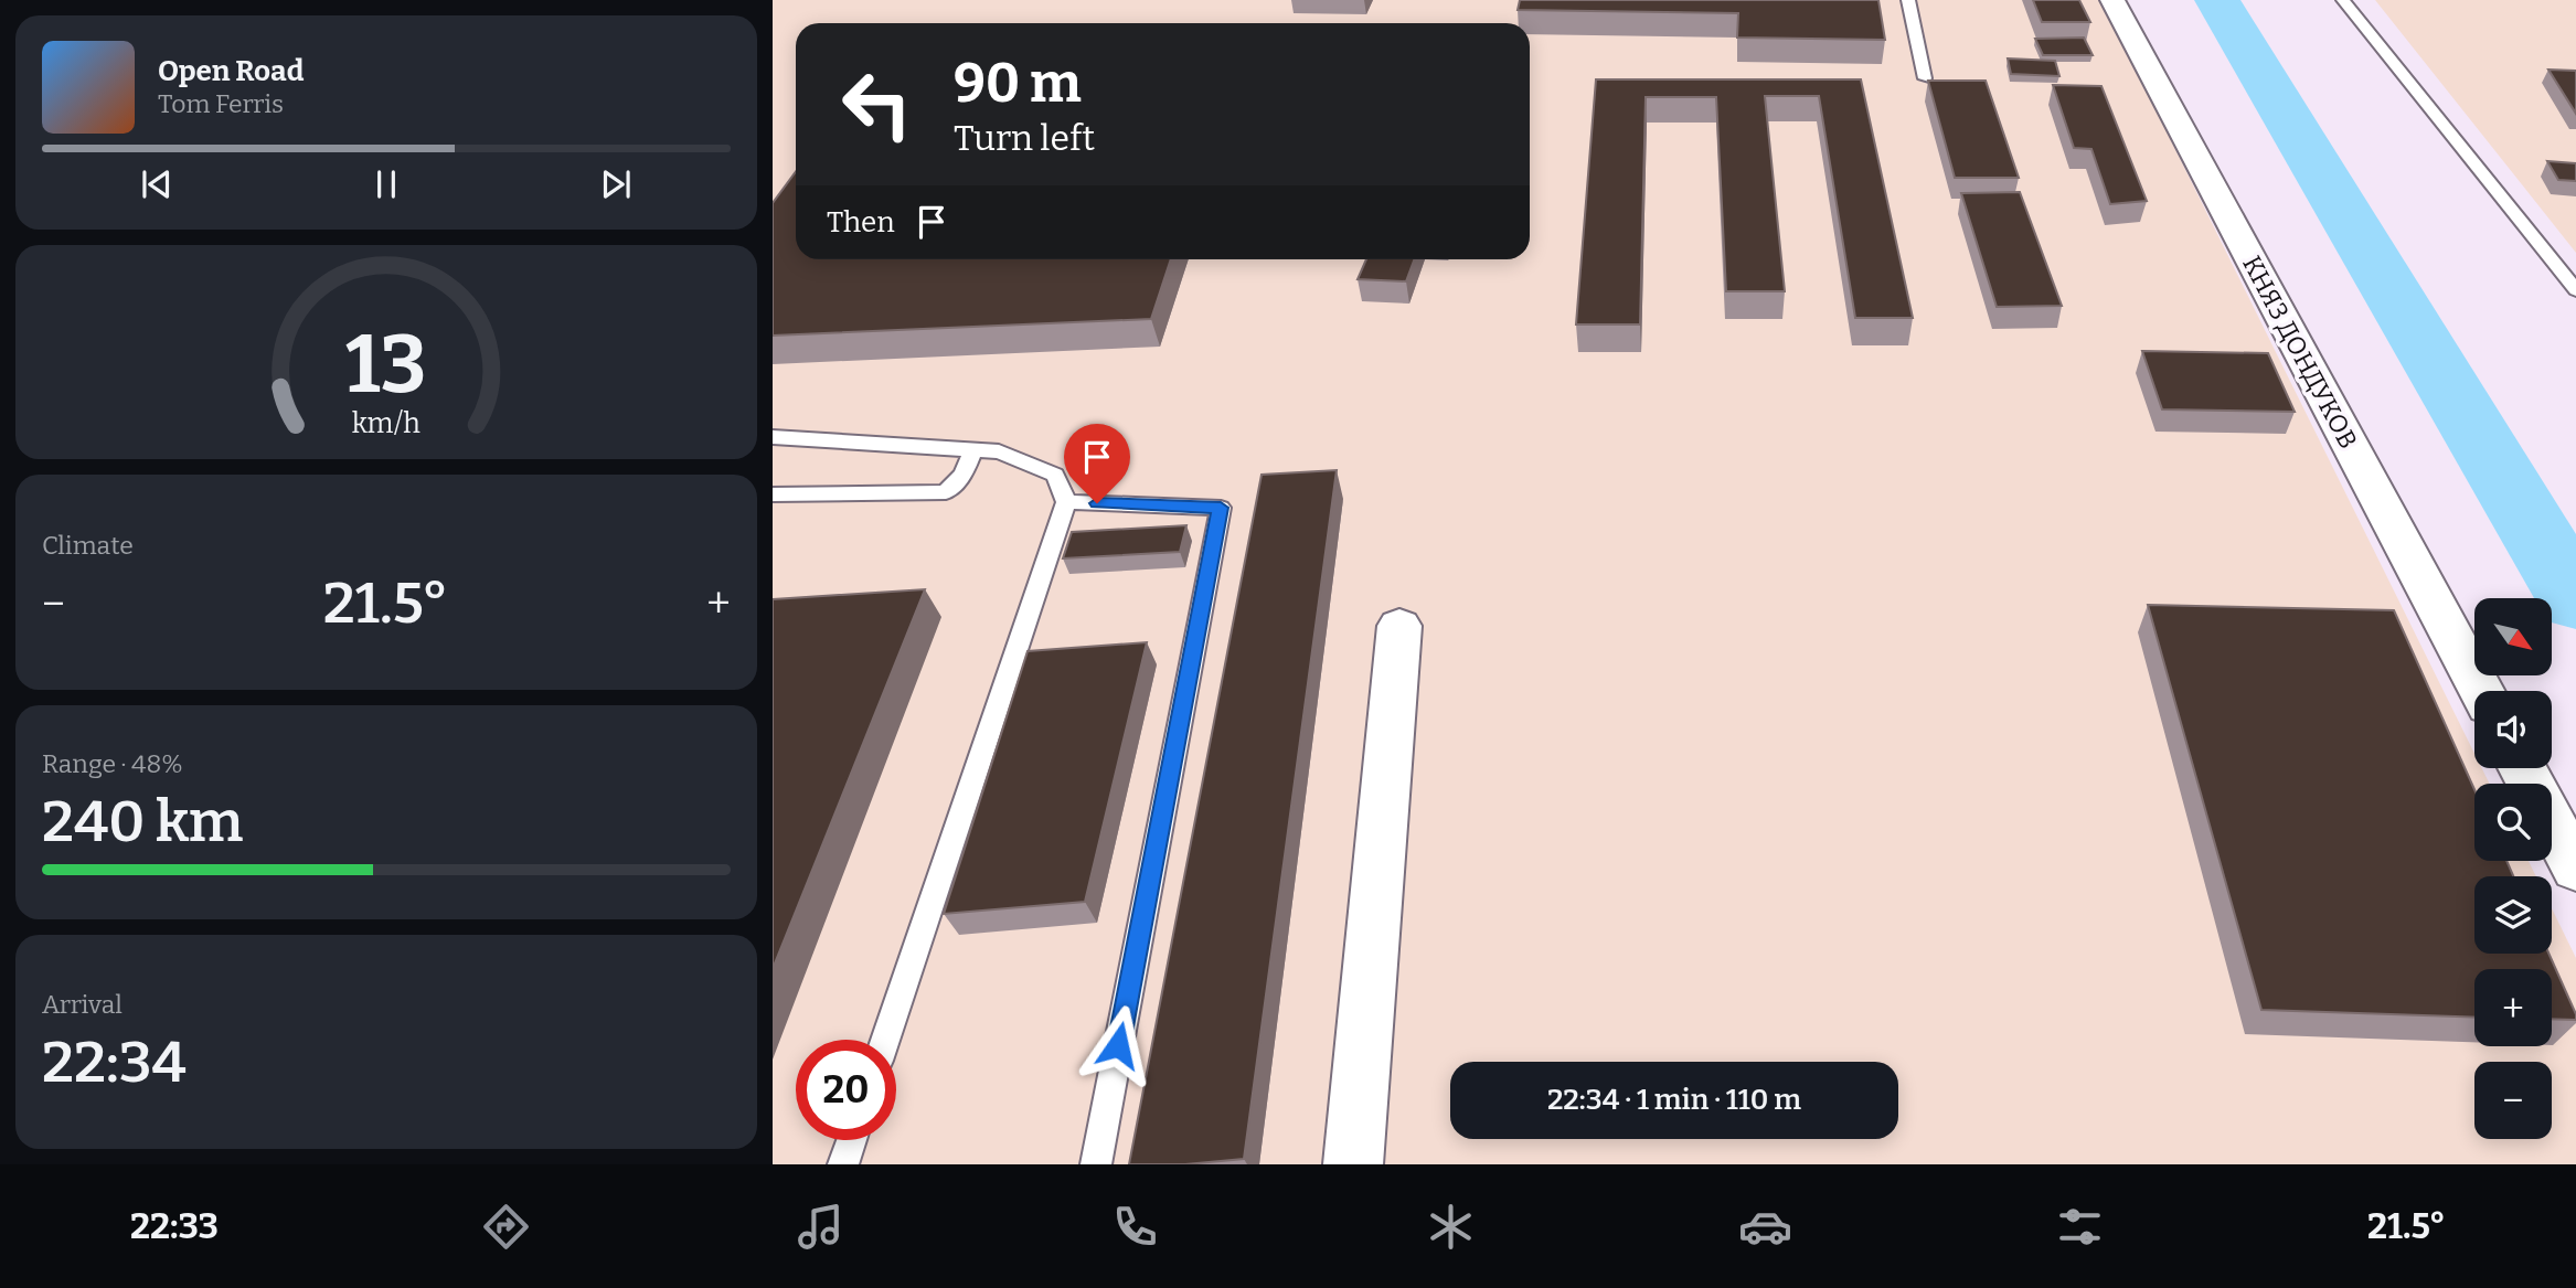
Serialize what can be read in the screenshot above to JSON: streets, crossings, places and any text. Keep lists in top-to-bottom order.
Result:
{
  "streets": {
    "street": ["КНЯЗ ДОНДУКОВ"]
  },
  "north": "bottom right",
  "page": {
    "turn": ["90 m", "Turn left"],
    "song": ["Open Road", "Tom Ferris"],
    "then": "Then",
    "tile": [
      "Climate",
      ["Range · 48%", "240 km"],
      ["Arrival", "22:34"]
    ],
    "heat": ["−", "21.5°", "+"],
    "map_buttons": ["+", "−"],
    "limit": "20",
    "trip": "22:34 · 1 min · 110 m",
    "tabs": ["22:33", "21.5°"],
    "gauge": ["13", "km/h"]
  }
}
